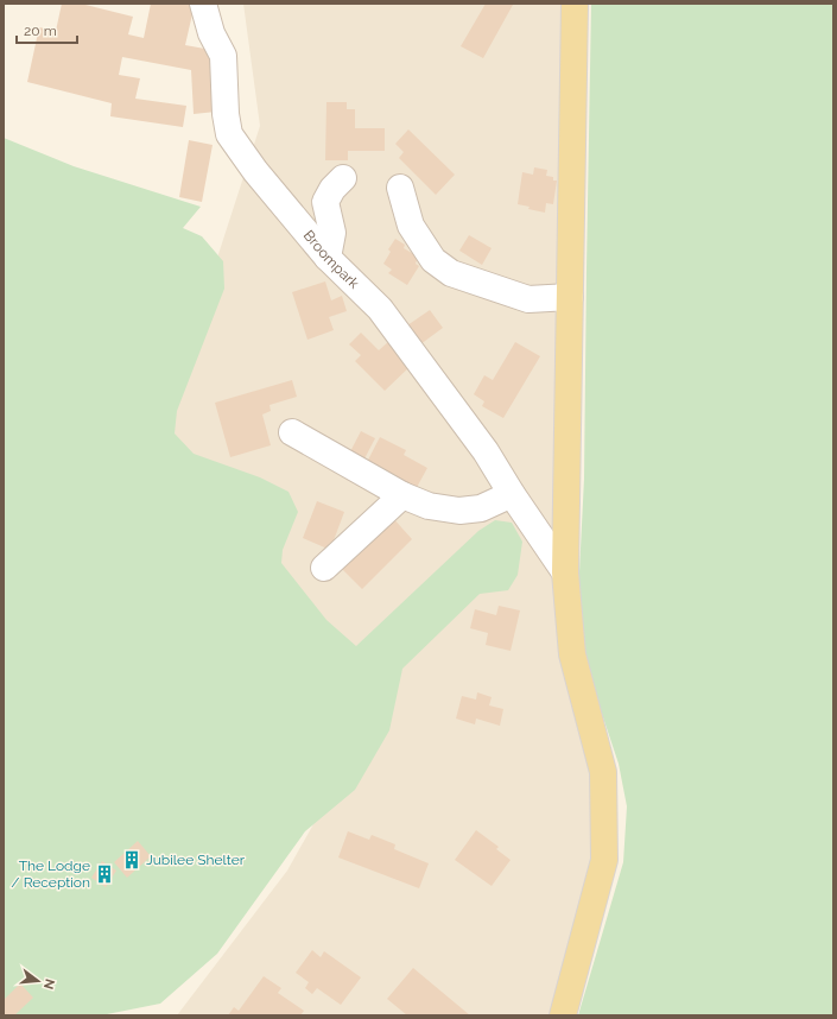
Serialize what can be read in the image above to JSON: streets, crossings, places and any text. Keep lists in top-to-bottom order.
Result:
{
  "streets": {
    "street": ["Broompark"]
  },
  "places": {
    "building": ["Jubilee Shelter", "The Lodge / Reception"]
  },
  "scale_bar": "20 m",
  "north": "right"
}
